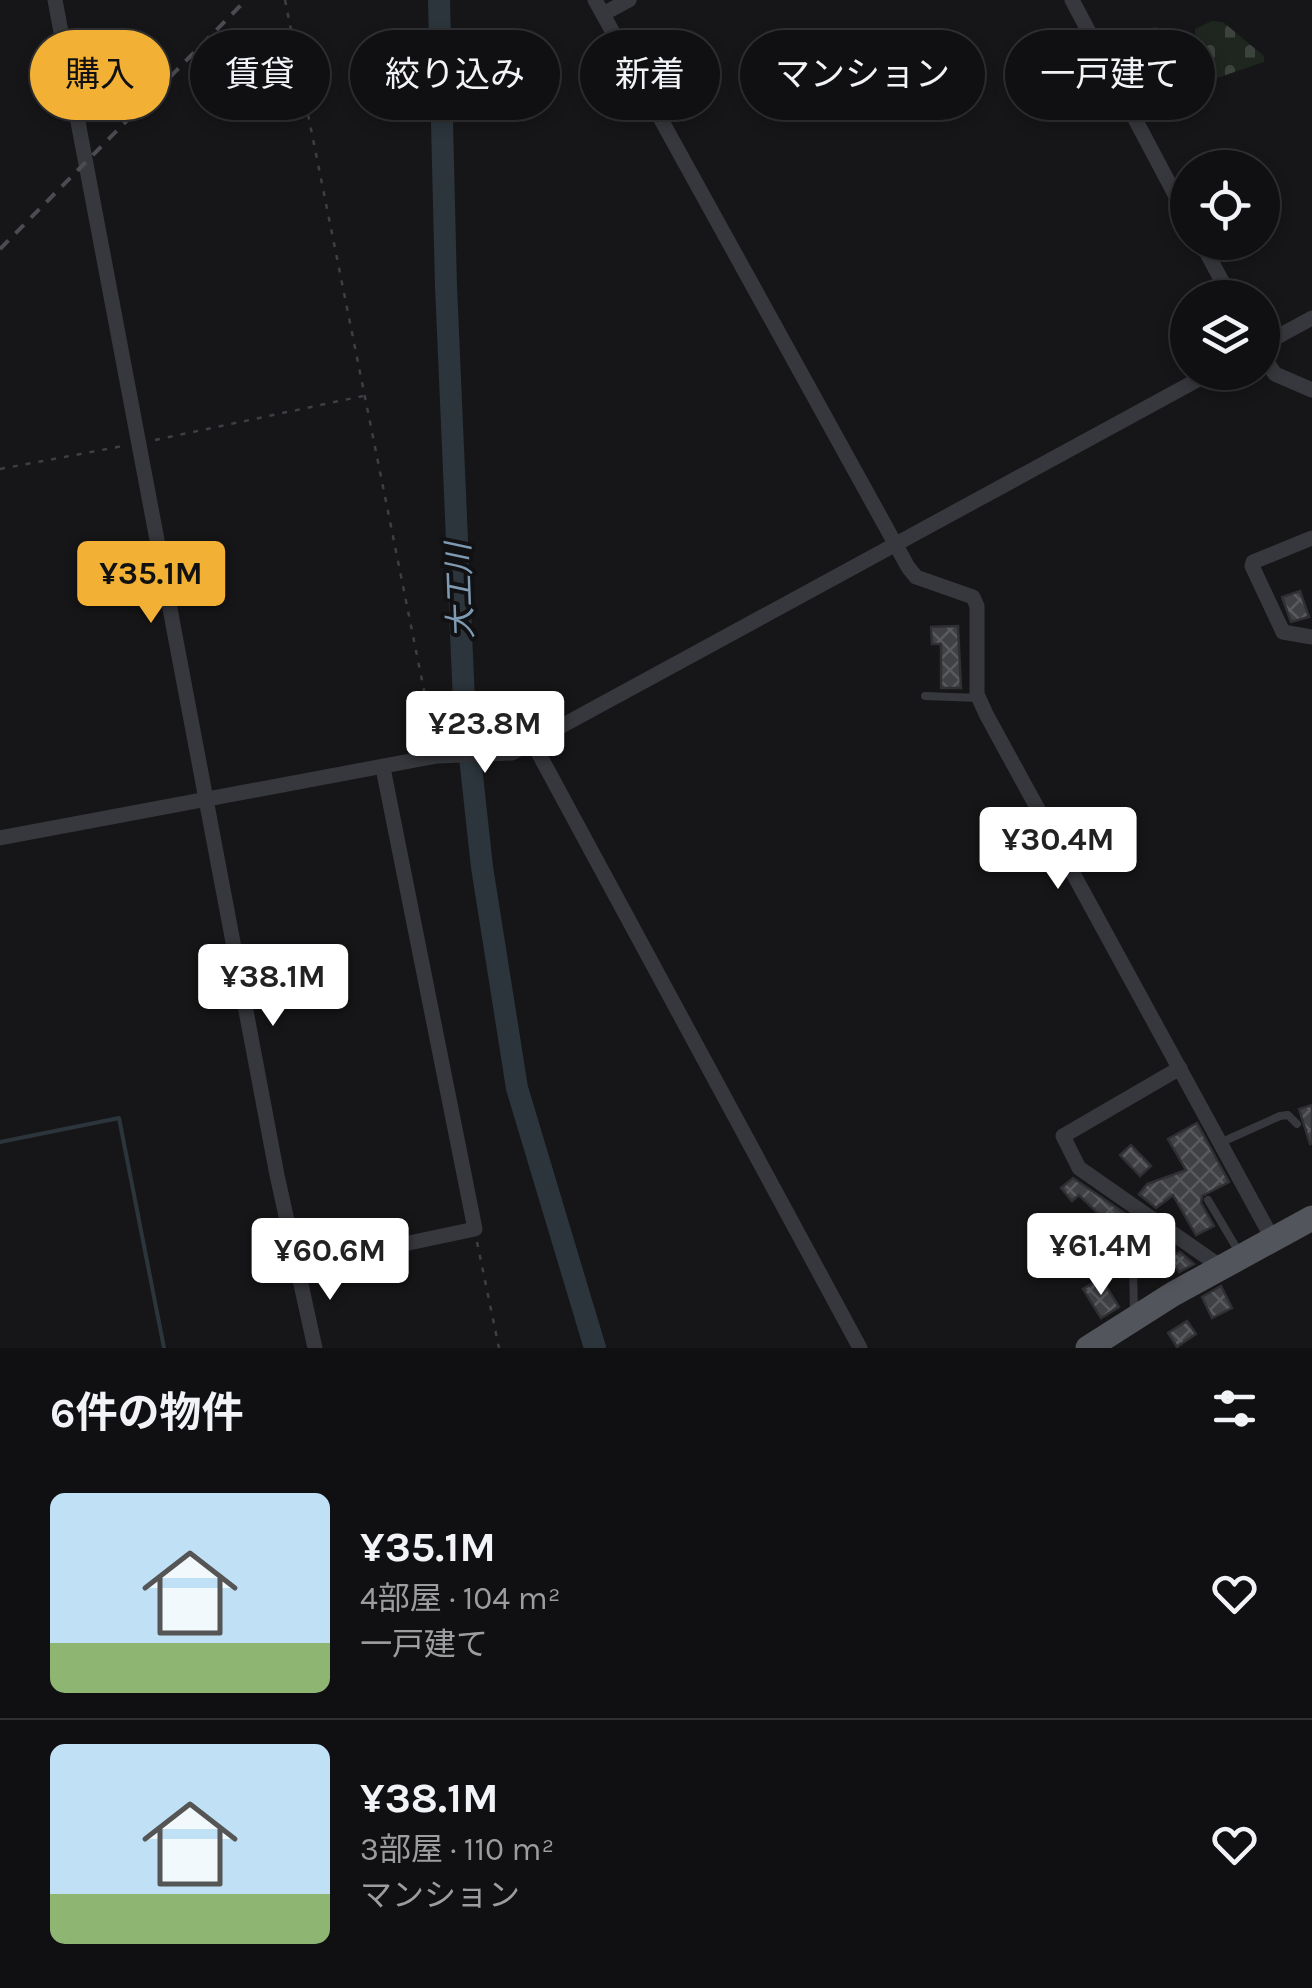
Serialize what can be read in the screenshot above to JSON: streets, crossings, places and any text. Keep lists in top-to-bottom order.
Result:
{
  "water": ["大工川"],
  "page": {
    "chip": [
      "購入",
      "賃貸",
      "絞り込み",
      "新着",
      "マンション",
      "一戸建て"
    ],
    "price": [
      "¥35.1M",
      "¥23.8M",
      "¥30.4M",
      "¥38.1M",
      "¥61.4M",
      "¥60.6M"
    ],
    "heading": "6件の物件",
    "list": [
      {
        "name": "¥35.1M",
        "note": "4部屋 · 104 m² · 一戸建て"
      },
      {
        "name": "¥38.1M",
        "note": "3部屋 · 110 m² · マンション"
      }
    ]
  }
}
